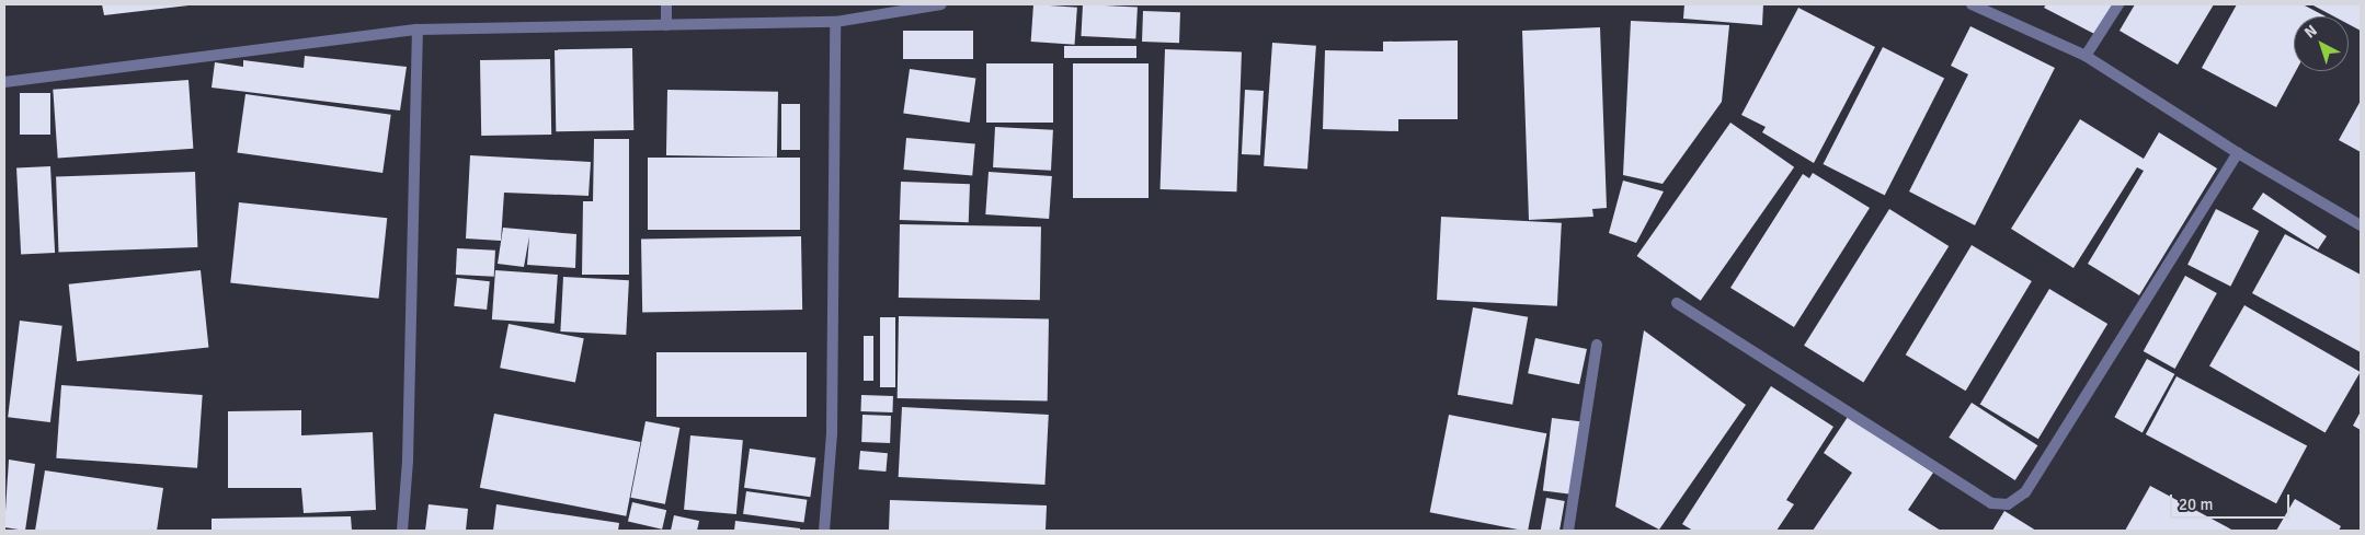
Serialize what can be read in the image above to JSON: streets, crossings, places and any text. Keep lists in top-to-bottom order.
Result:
{
  "scale_bar": "20 m",
  "north": "top left"
}
